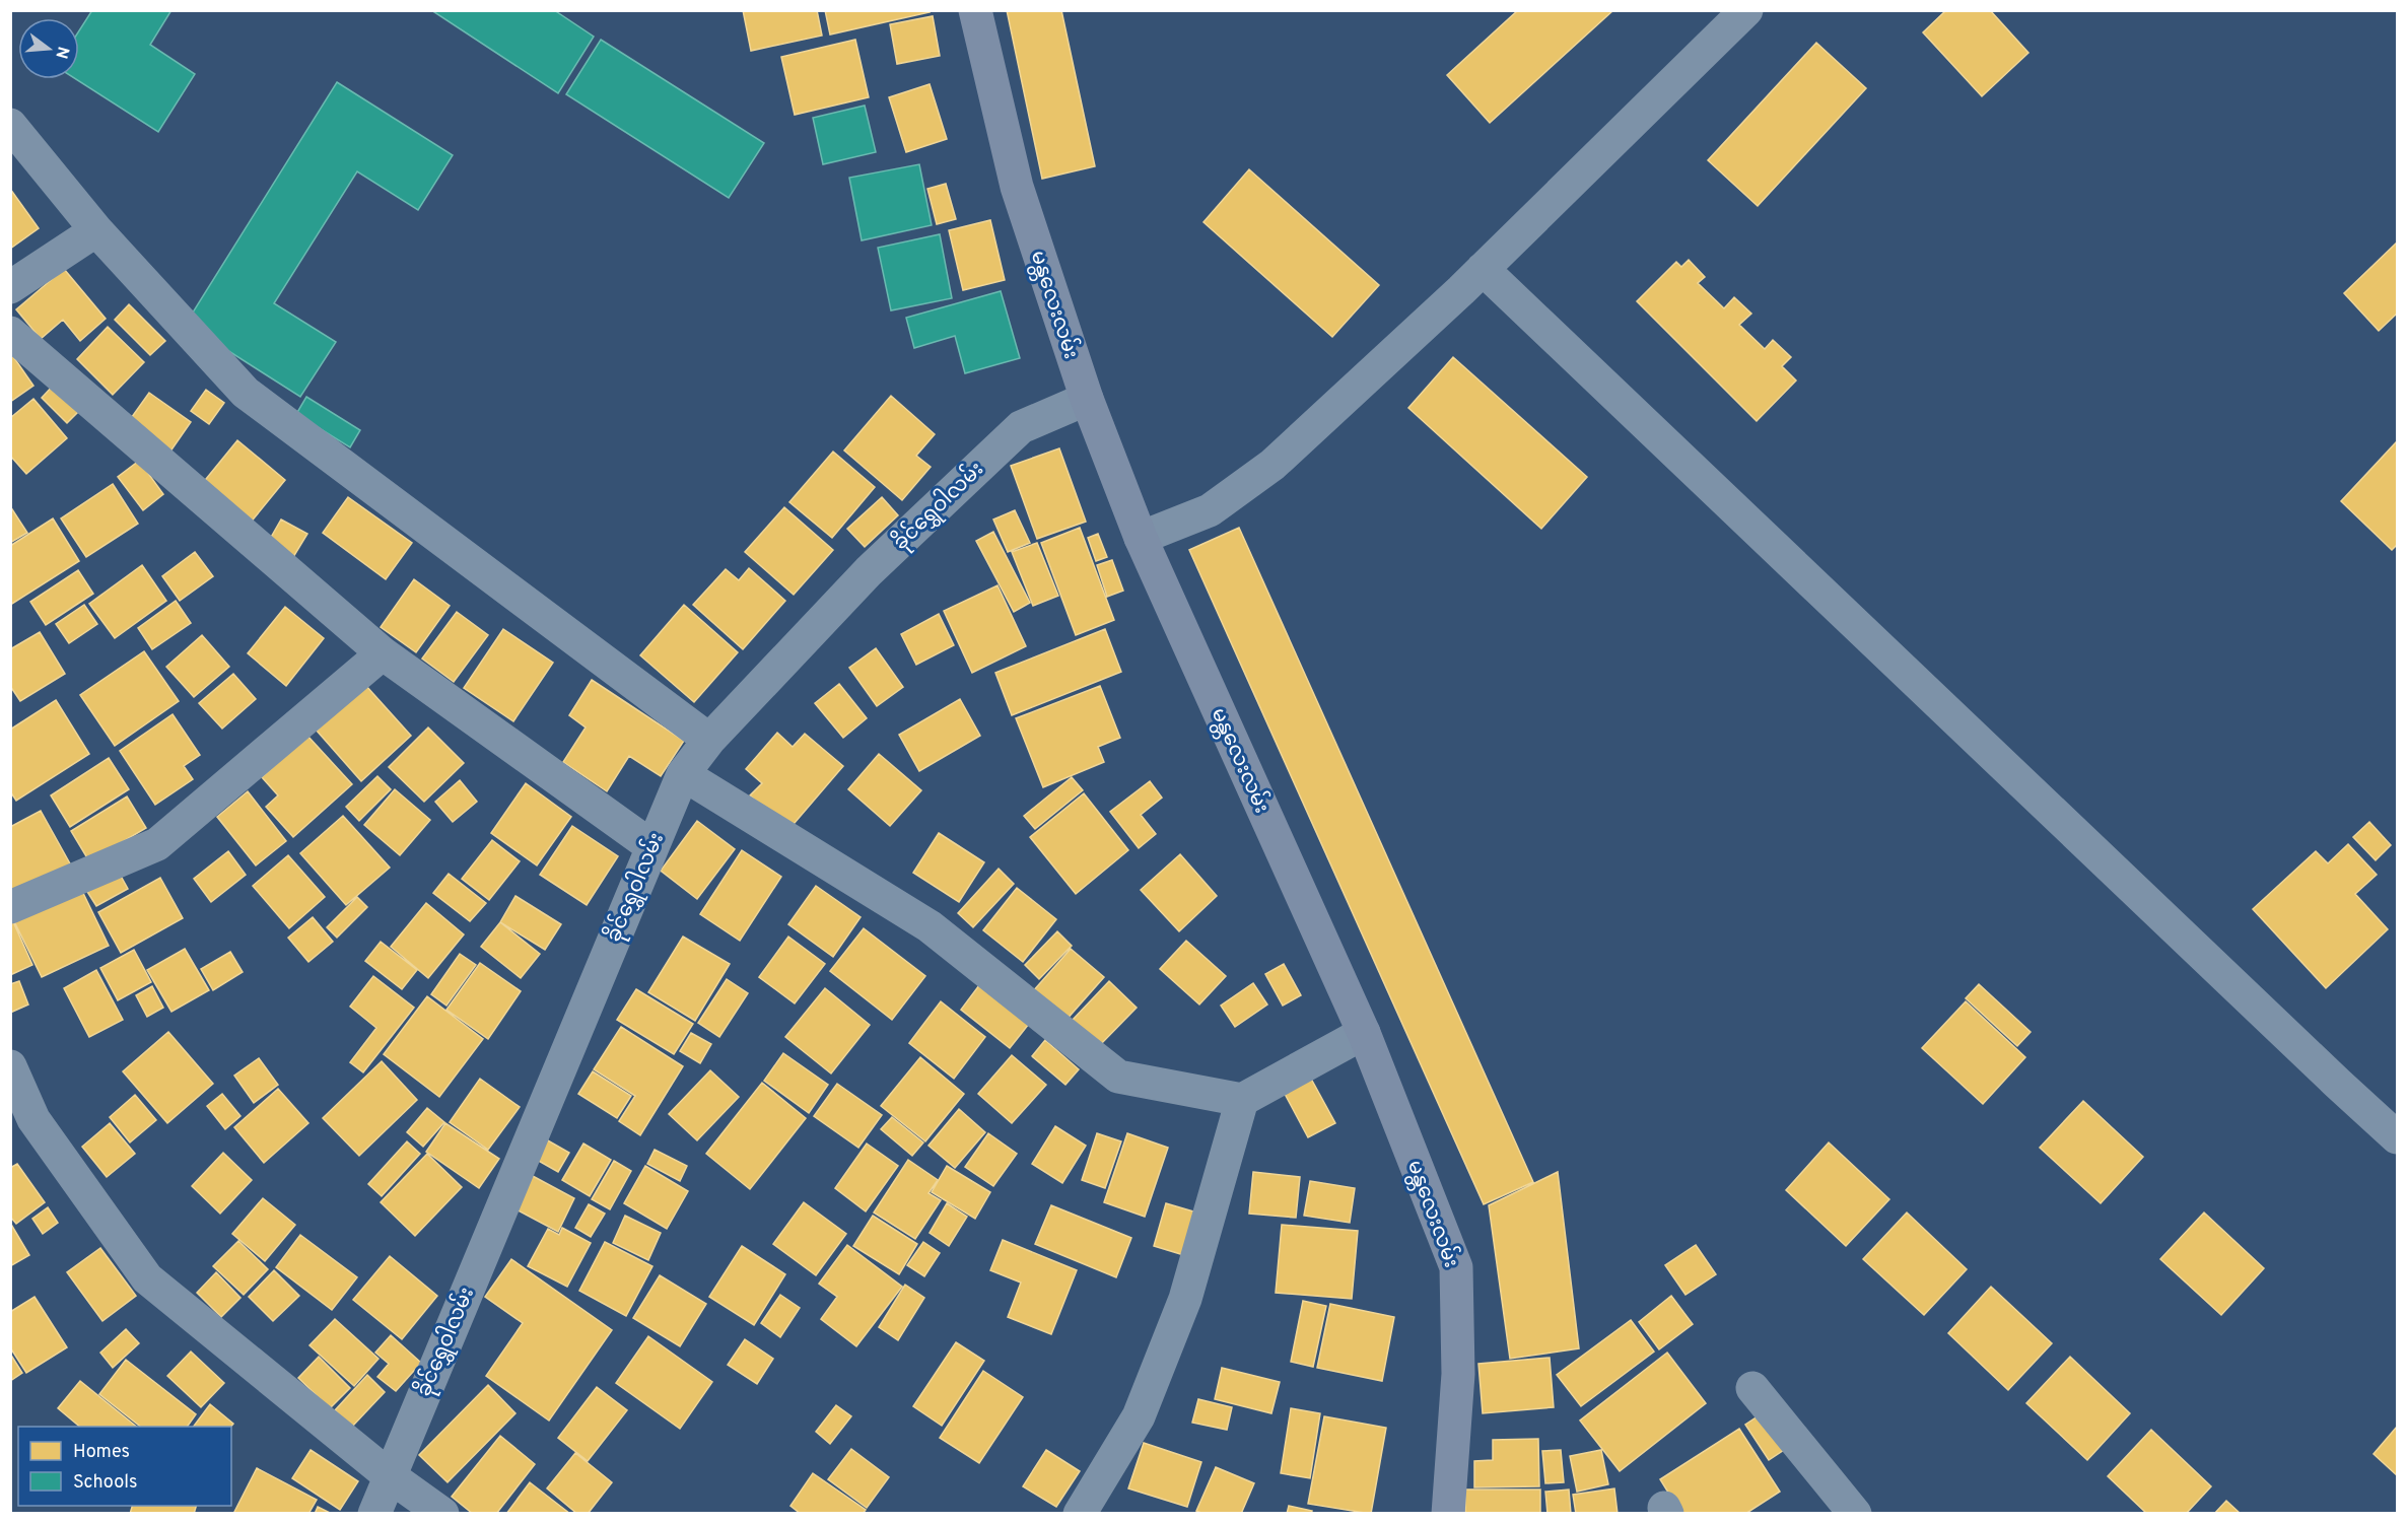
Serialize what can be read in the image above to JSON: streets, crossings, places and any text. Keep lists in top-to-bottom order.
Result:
{
  "streets": {
    "main road": ["မန္တလေးလမ်း"],
    "street": ["ခိုင်ရွှေဝါလမ်း"]
  },
  "crossings": [
    ["မန္တလေးလမ်း", "ခိုင်ရွှေဝါလမ်း"]
  ],
  "legend": ["Homes", "Schools"],
  "north": "right"
}
